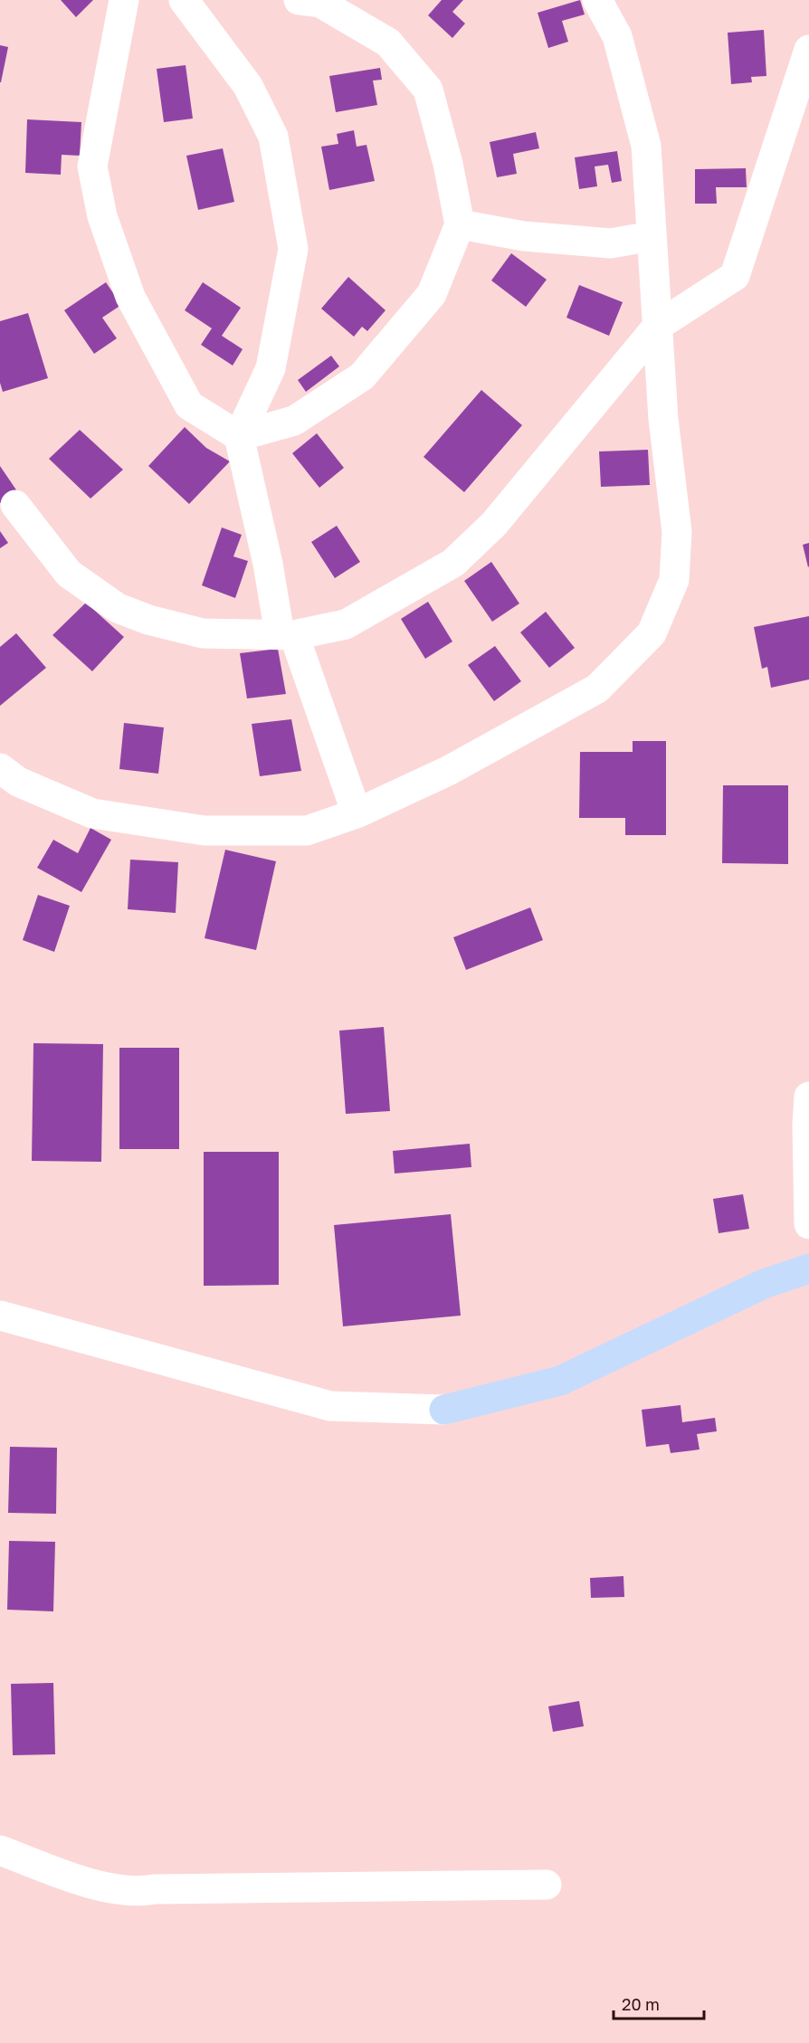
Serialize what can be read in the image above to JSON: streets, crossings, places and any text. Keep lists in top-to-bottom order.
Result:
{
  "scale_bar": "20 m"
}
